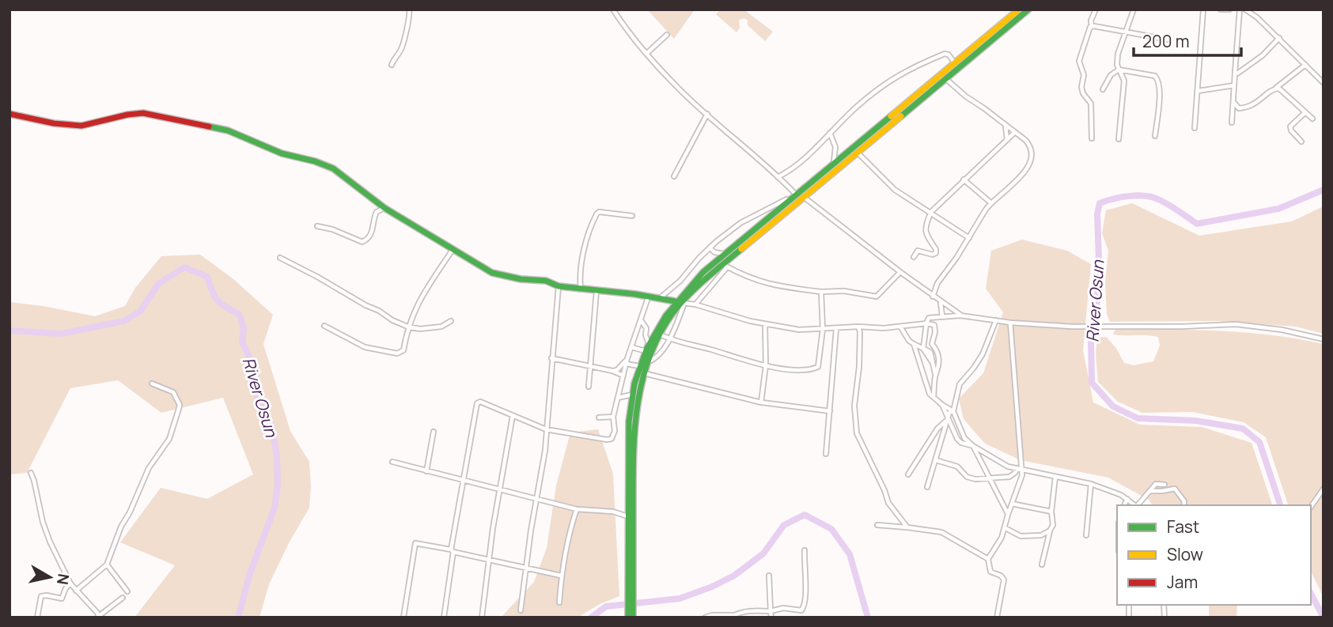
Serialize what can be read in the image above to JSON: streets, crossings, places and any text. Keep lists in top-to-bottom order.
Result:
{
  "water": ["River Osun"],
  "legend": ["Fast", "Slow", "Jam"],
  "scale_bar": "200 m",
  "north": "right"
}
